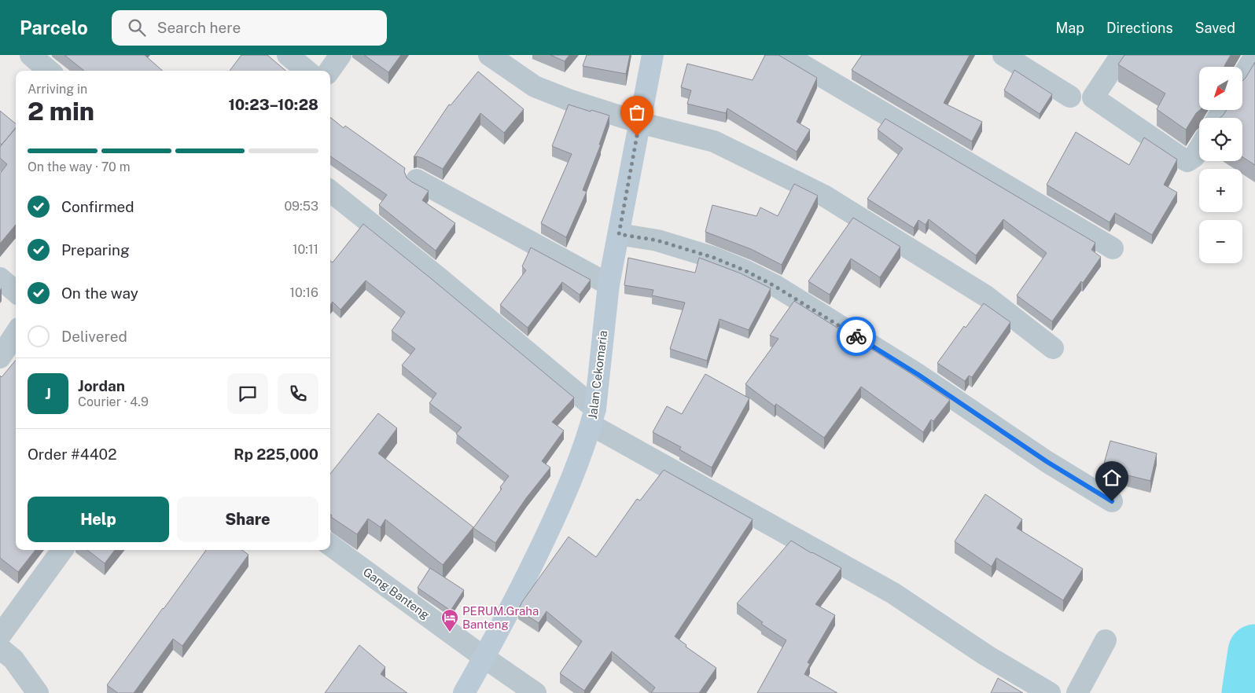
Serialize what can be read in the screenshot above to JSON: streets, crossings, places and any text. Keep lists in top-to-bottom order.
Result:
{
  "streets": {
    "street": ["Jalan Cekomaria", "Gang Banteng"]
  },
  "crossings": [
    ["Jalan Cekomaria", "Gang Banteng"]
  ],
  "places": {
    "hotel": ["PERUM.Graha Banteng"]
  },
  "north": "bottom left",
  "page": {
    "header": "Parcelo",
    "search": "Search here",
    "nav": ["Map", "Directions", "Saved"],
    "map_buttons": ["+", "−"],
    "heading": ["2 min", "Arriving in", "10:23–10:28"],
    "panel": [
      "Jordan",
      "Courier · 4.9",
      "Order #4402",
      "Rp 225,000"
    ],
    "bar": "On the way · 70 m",
    "list": [
      ["Confirmed", "09:53"],
      ["Preparing", "10:11"],
      ["On the way", "10:16"],
      "Delivered"
    ],
    "round": "J",
    "buttons": ["Help", "Share"]
  }
}
